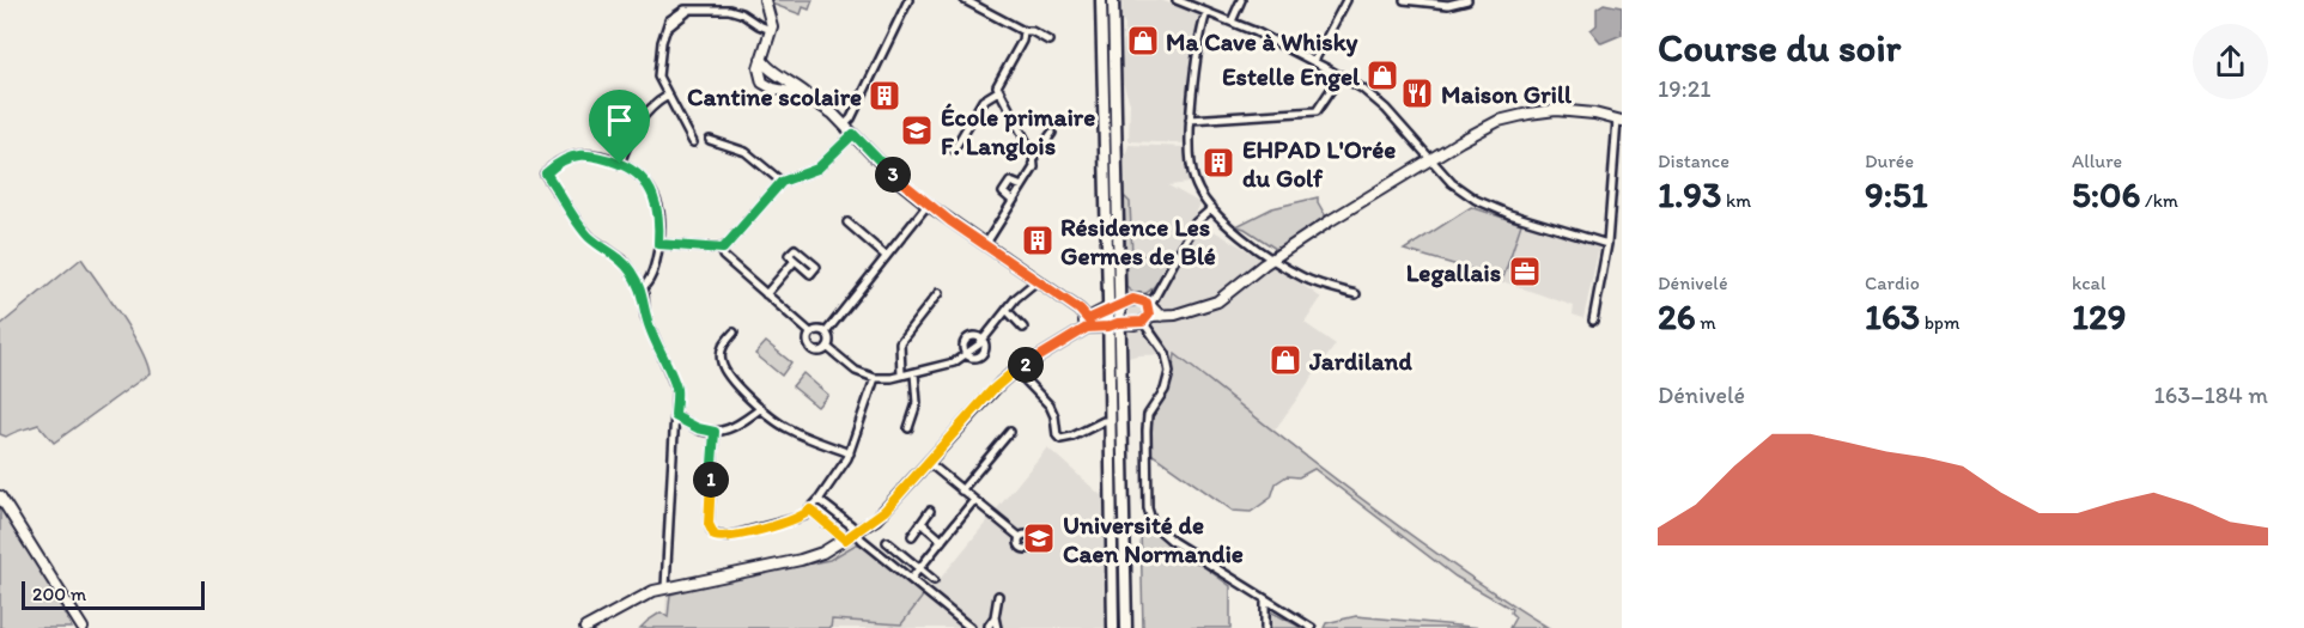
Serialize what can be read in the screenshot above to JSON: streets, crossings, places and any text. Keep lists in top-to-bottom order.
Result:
{
  "places": {
    "shop": ["Ma Cave à Whisky", "Estelle Engel", "Jardiland"],
    "restaurant": ["Maison Grill"],
    "building": ["Cantine scolaire", "EHPAD L'Orée du Golf", "Résidence Les Germes de Blé"],
    "school or university": ["École primaire F. Langlois", "Université de Caen Normandie"],
    "office": ["Legallais"]
  },
  "scale_bar": "200 m",
  "page": {
    "heading": ["Course du soir", "19:21"],
    "stats": [
      ["Distance", "1.93 km"],
      ["Durée", "9:51"],
      ["Allure", "5:06 /km"],
      ["Dénivelé", "26 m"],
      ["Cardio", "163 bpm"],
      ["kcal", "129"]
    ],
    "pins": ["3", "2", "1"],
    "chart": ["Dénivelé", "163–184 m"],
    "scale": "200 m"
  }
}
